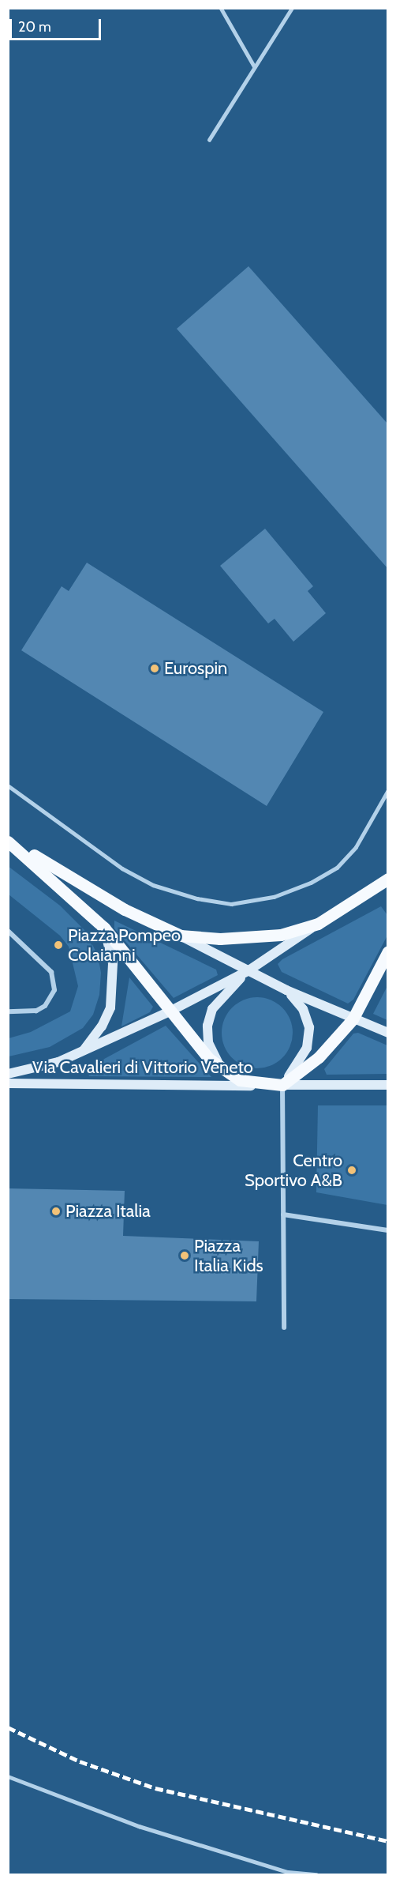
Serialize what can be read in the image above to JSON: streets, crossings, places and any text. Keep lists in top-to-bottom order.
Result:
{
  "streets": {
    "main road": ["Via Cavalieri di Vittorio Veneto"]
  },
  "places": [
    "Eurospin",
    "Piazza Pompeo Colaianni",
    "Centro Sportivo A&B",
    "Piazza Italia",
    "Piazza Italia Kids"
  ],
  "scale_bar": "20 m"
}
